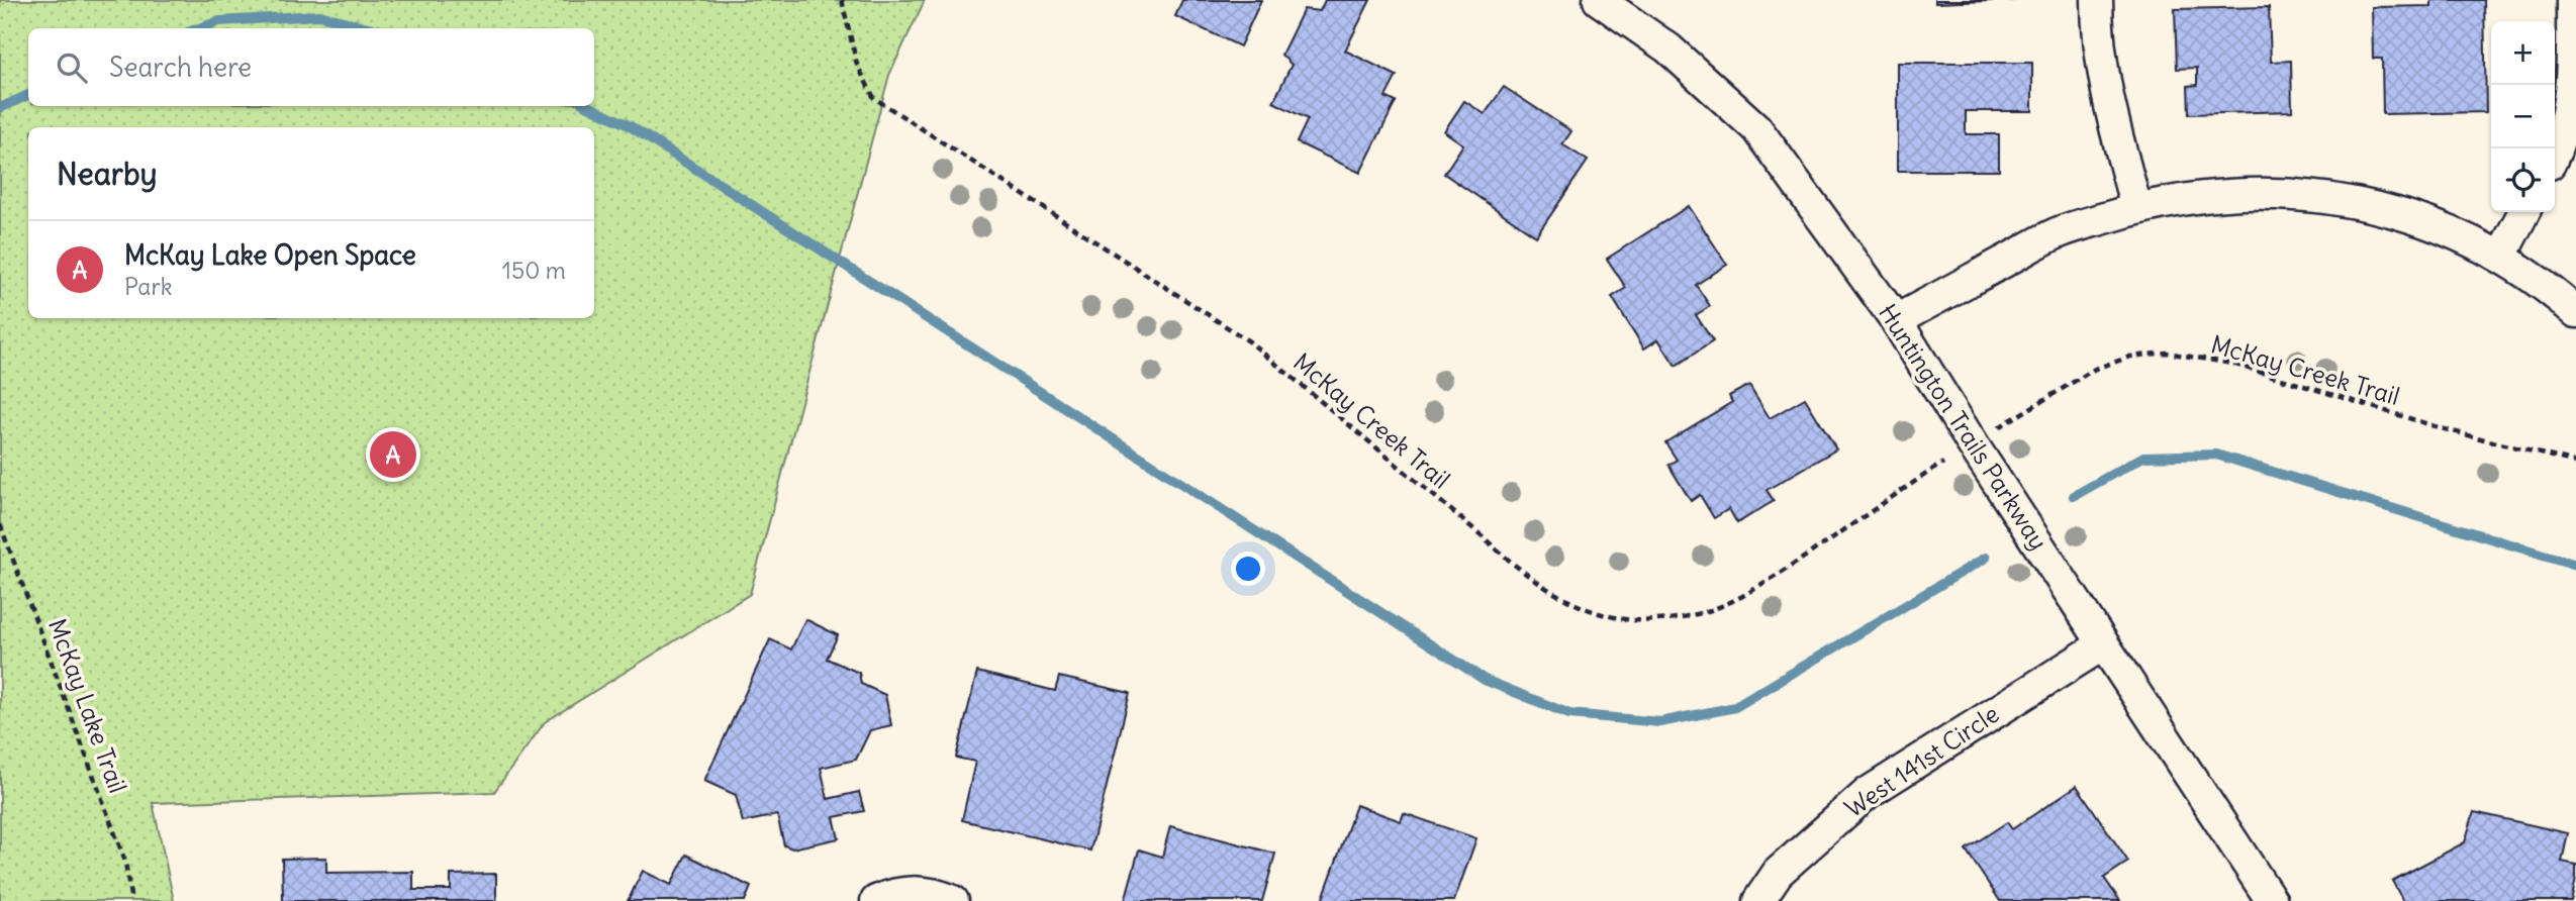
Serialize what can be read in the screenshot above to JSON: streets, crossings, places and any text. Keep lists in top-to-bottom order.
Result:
{
  "streets": {
    "street": ["Huntington Trails Parkway", "West 141st Circle"],
    "path": ["McKay Creek Trail", "McKay Lake Trail"]
  },
  "crossings": [
    ["Huntington Trails Parkway", "West 141st Circle"]
  ],
  "page": {
    "map_buttons": ["+", "−"],
    "search": "Search here",
    "heading": "Nearby",
    "list": [
      {
        "mark": "A",
        "name": "McKay Lake Open Space",
        "note": "Park",
        "value": "150 m"
      }
    ],
    "pins": "A"
  }
}
